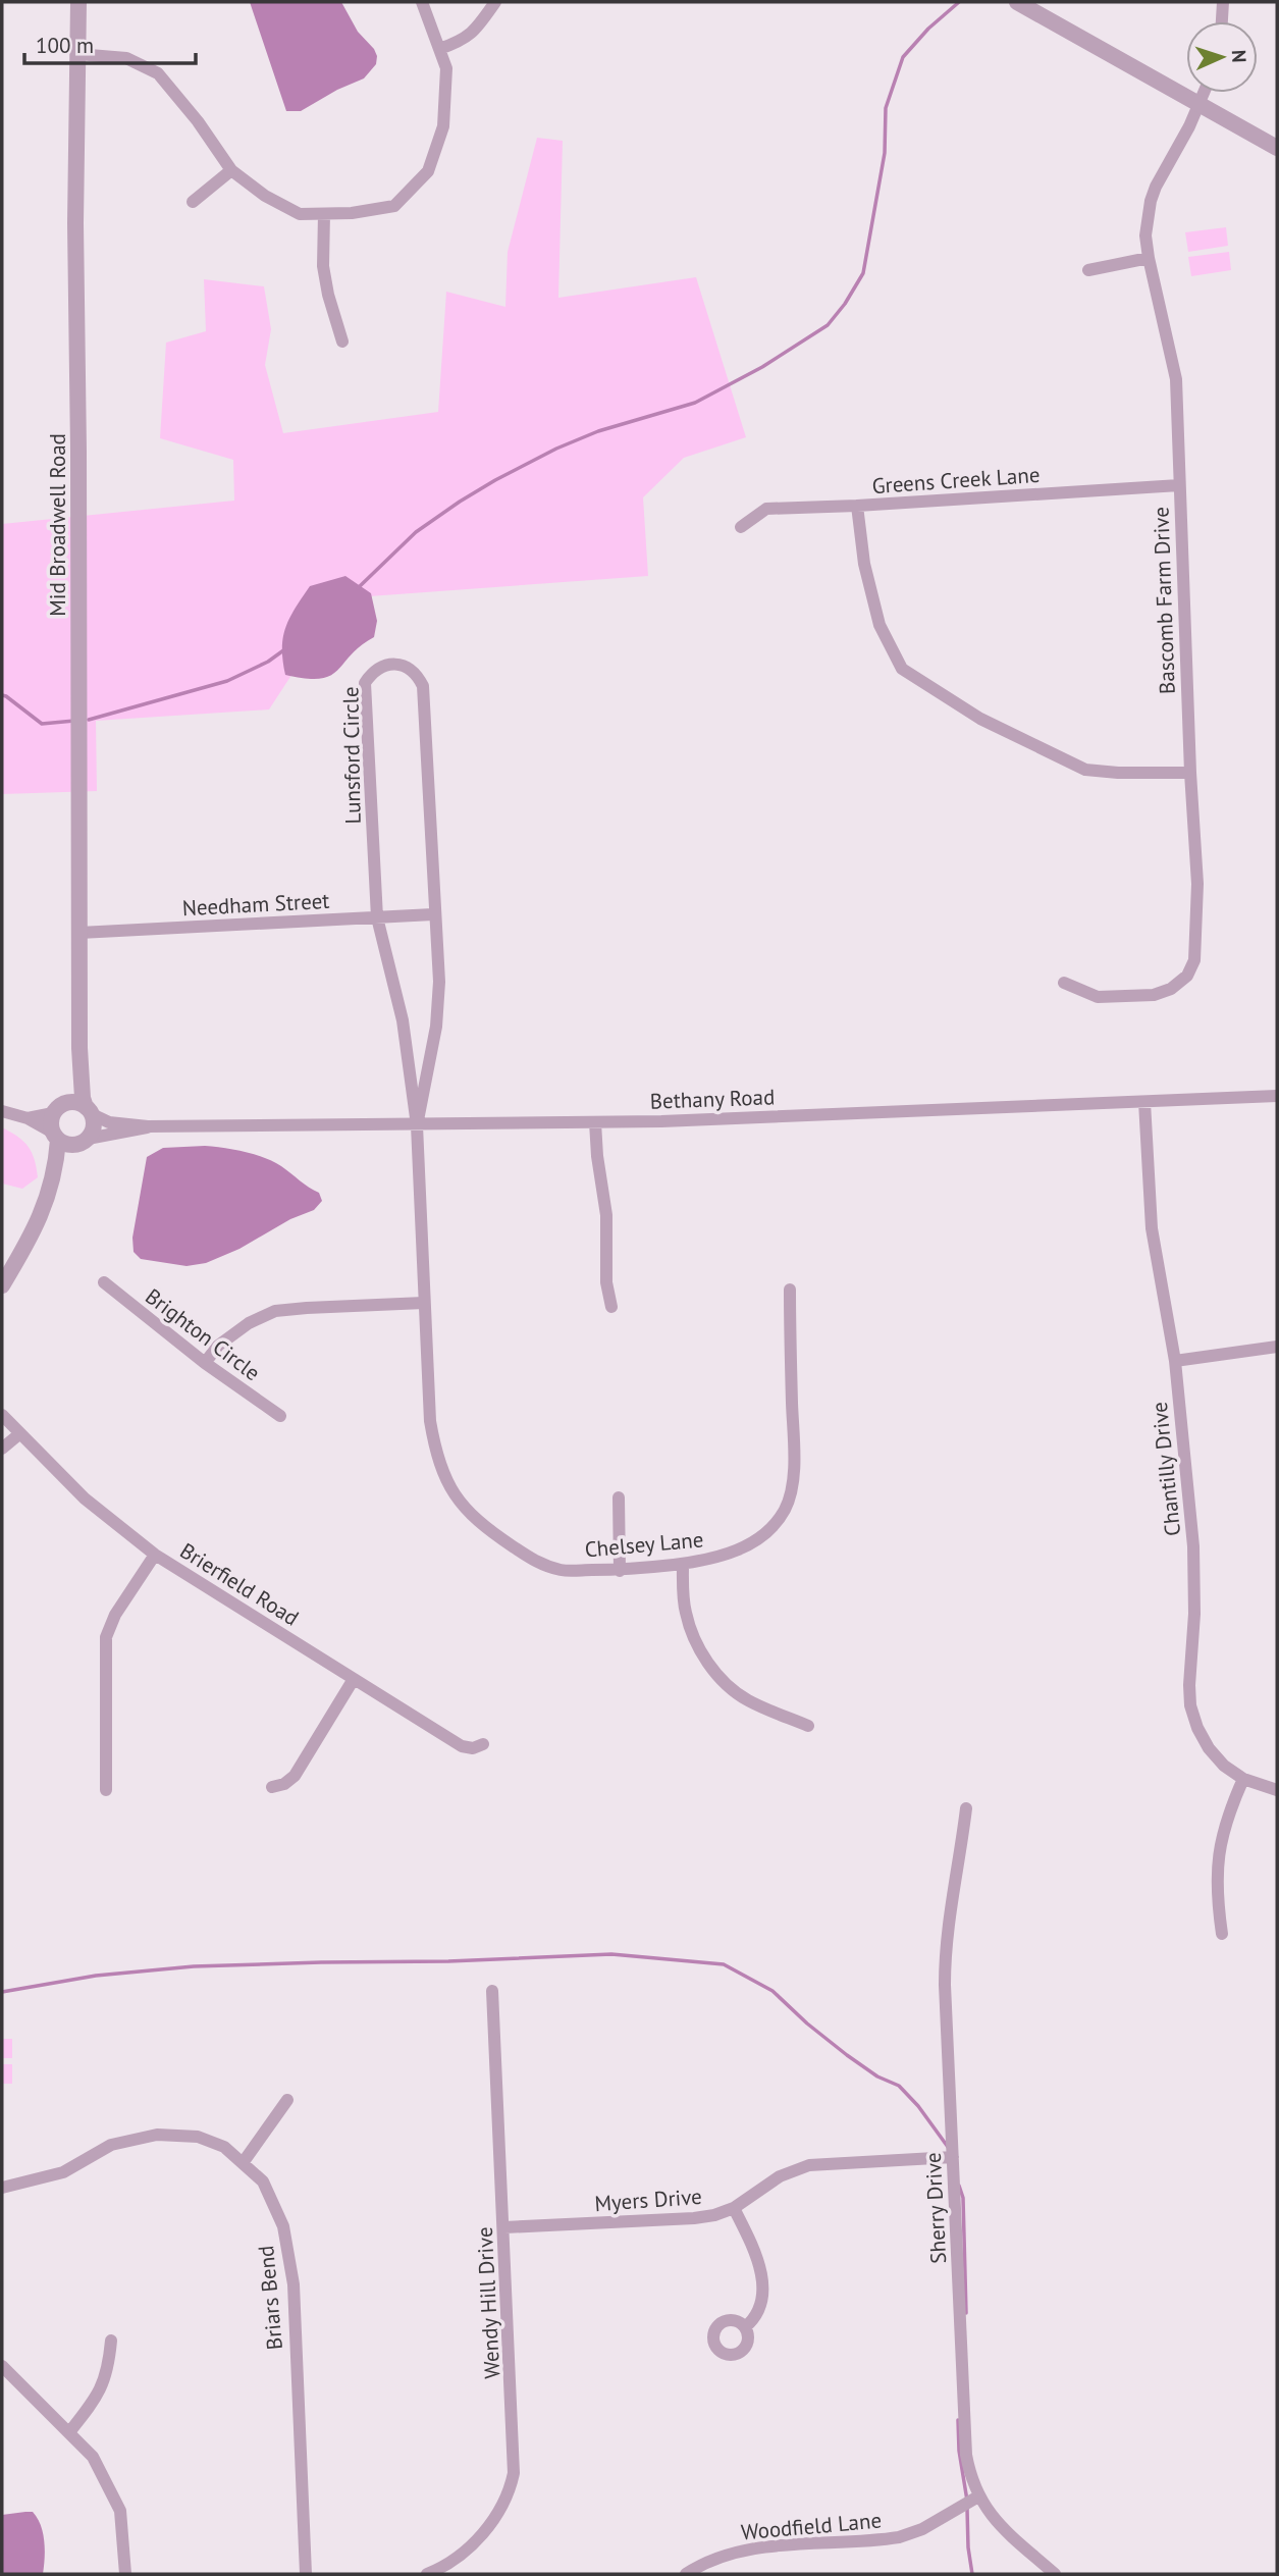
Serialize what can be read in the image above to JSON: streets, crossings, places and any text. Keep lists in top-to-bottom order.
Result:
{
  "streets": {
    "street": [
      "Greens Creek Lane",
      "Mid Broadwell Road",
      "Bascomb Farm Drive",
      "Lunsford Circle",
      "Needham Street",
      "Bethany Road",
      "Brighton Circle",
      "Chantilly Drive",
      "Chelsey Lane",
      "Brierfield Road",
      "Myers Drive",
      "Sherry Drive",
      "Briars Bend",
      "Wendy Hill Drive",
      "Woodfield Lane"
    ]
  },
  "crossings": [
    ["Greens Creek Lane", "Bascomb Farm Drive"],
    ["Mid Broadwell Road", "Needham Street"],
    ["Mid Broadwell Road", "Bethany Road"],
    ["Lunsford Circle", "Needham Street"],
    ["Lunsford Circle", "Bethany Road"],
    ["Lunsford Circle", "Chelsey Lane"],
    ["Bethany Road", "Chantilly Drive"],
    ["Bethany Road", "Chelsey Lane"],
    ["Myers Drive", "Sherry Drive"],
    ["Myers Drive", "Wendy Hill Drive"],
    ["Sherry Drive", "Woodfield Lane"]
  ],
  "scale_bar": "100 m",
  "north": "right"
}
